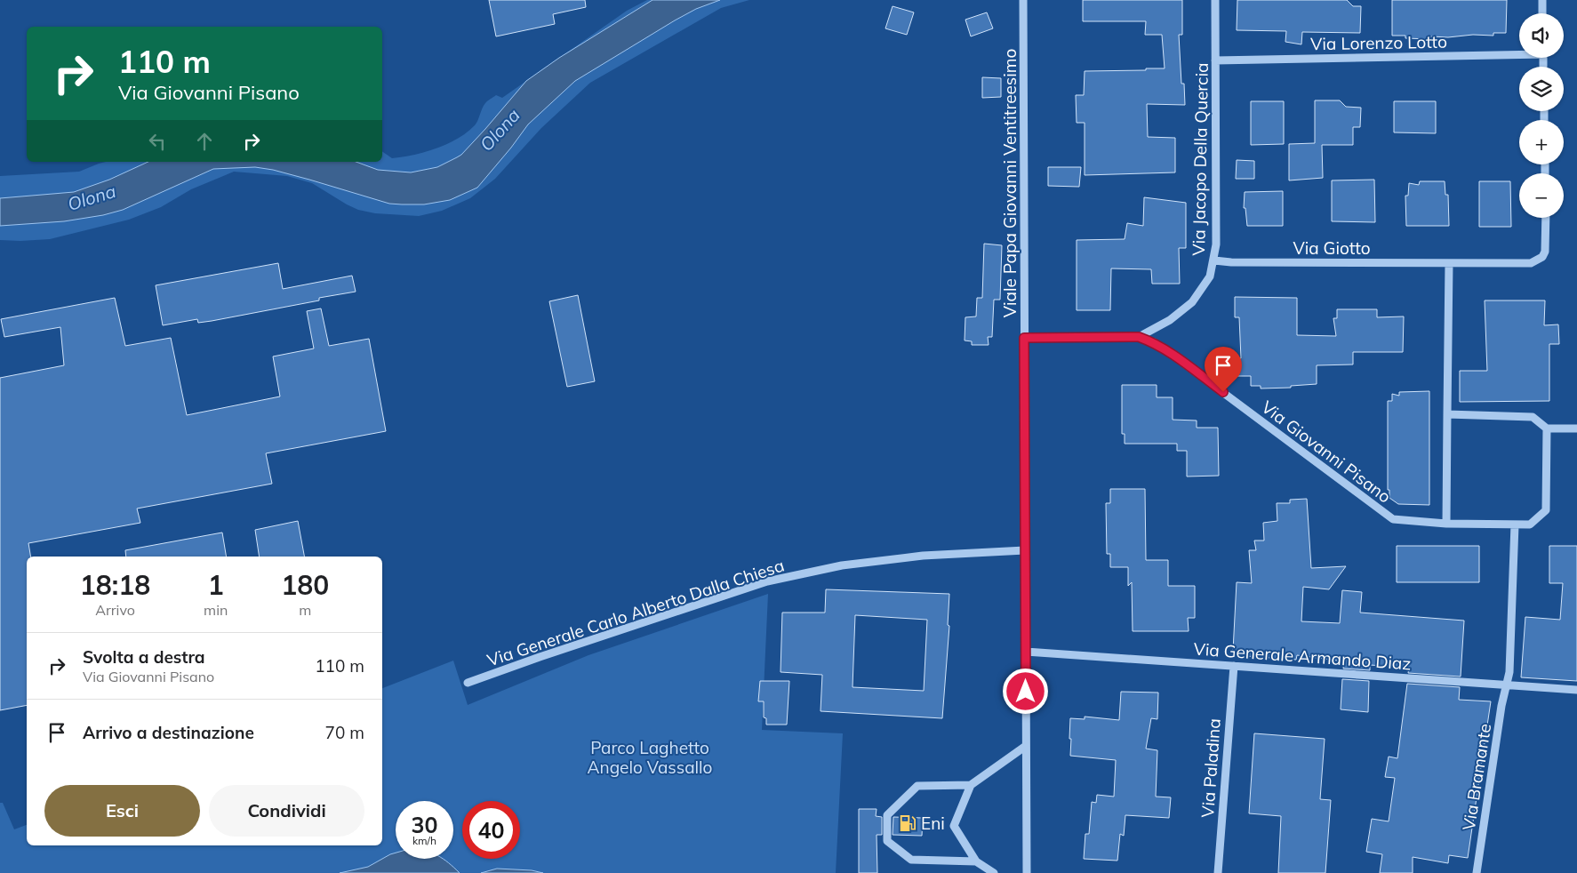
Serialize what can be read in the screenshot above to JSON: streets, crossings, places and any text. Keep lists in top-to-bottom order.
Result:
{
  "streets": {
    "street": [
      "Via Lorenzo Lotto",
      "Via Jacopo Della Quercia",
      "Viale Papa Giovanni Ventitreesimo",
      "Via Giotto",
      "Via Giovanni Pisano",
      "Via Generale Carlo Alberto Dalla Chiesa",
      "Via Generale Armando Diaz",
      "Via Paladina",
      "Via Bramante"
    ]
  },
  "crossings": [
    ["Via Lorenzo Lotto", "Via Jacopo Della Quercia"],
    ["Via Jacopo Della Quercia", "Via Giotto"],
    ["Via Jacopo Della Quercia", "Via Giovanni Pisano"],
    ["Viale Papa Giovanni Ventitreesimo", "Via Giovanni Pisano"],
    ["Viale Papa Giovanni Ventitreesimo", "Via Generale Carlo Alberto Dalla Chiesa"],
    ["Viale Papa Giovanni Ventitreesimo", "Via Generale Armando Diaz"],
    ["Via Giovanni Pisano", "Via Bramante"],
    ["Via Generale Armando Diaz", "Via Paladina"],
    ["Via Generale Armando Diaz", "Via Bramante"]
  ],
  "water": ["Olona"],
  "parks": ["Parco Laghetto Angelo Vassallo"],
  "places": {
    "fuel station": ["Eni"]
  },
  "page": {
    "map_buttons": ["+", "−"],
    "turn": ["110 m", "Via Giovanni Pisano"],
    "eta": [
      "18:18",
      "Arrivo",
      "1",
      "min",
      "180",
      "m"
    ],
    "list": [
      {
        "name": "Svolta a destra",
        "note": "Via Giovanni Pisano",
        "value": "110 m"
      },
      {
        "name": "Arrivo a destinazione",
        "value": "70 m"
      }
    ],
    "buttons": ["Esci", "Condividi"],
    "speed": "30 km/h",
    "limit": "40"
  }
}
